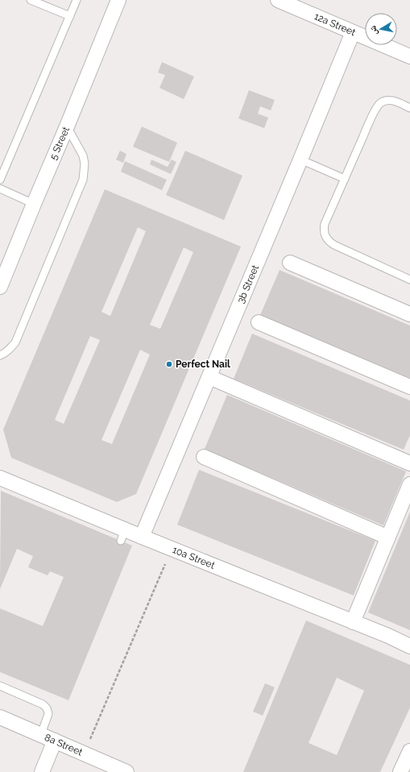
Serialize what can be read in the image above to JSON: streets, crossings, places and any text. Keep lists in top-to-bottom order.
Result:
{
  "streets": {
    "street": [
      "12a Street",
      "5 Street",
      "3b Street",
      "10a Street",
      "8a Street"
    ]
  },
  "crossings": [
    ["12a Street", "3b Street"],
    ["3b Street", "10a Street"]
  ],
  "places": ["Perfect Nail"],
  "north": "left"
}
